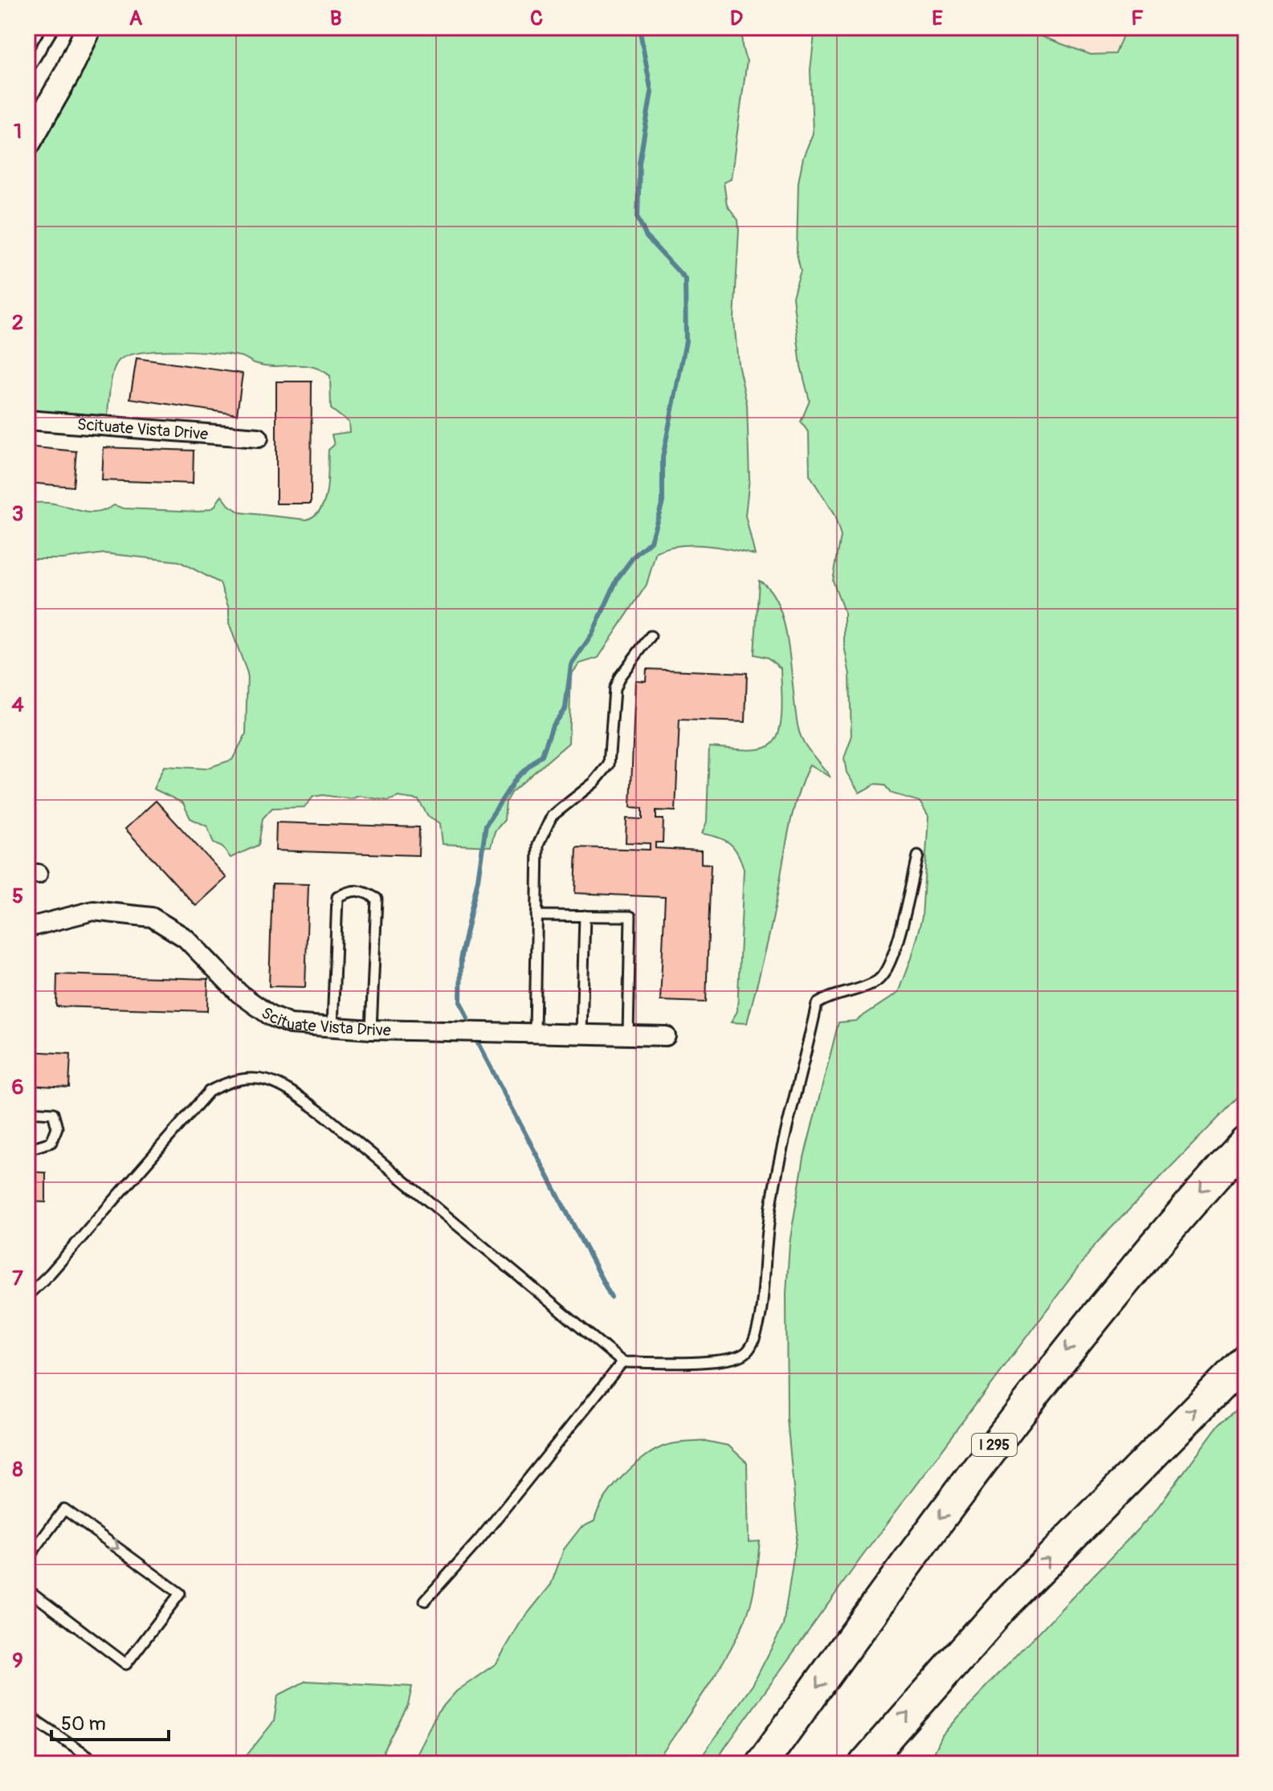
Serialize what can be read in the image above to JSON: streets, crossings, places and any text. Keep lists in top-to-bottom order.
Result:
{
  "streets": {
    "highway": ["I 295"],
    "street": ["Scituate Vista Drive"]
  },
  "scale_bar": "50 m",
  "grid": {
    "columns": [
      "A",
      "B",
      "C",
      "D",
      "E",
      "F"
    ],
    "rows": [
      "1",
      "2",
      "3",
      "4",
      "5",
      "6",
      "7",
      "8",
      "9"
    ]
  }
}
